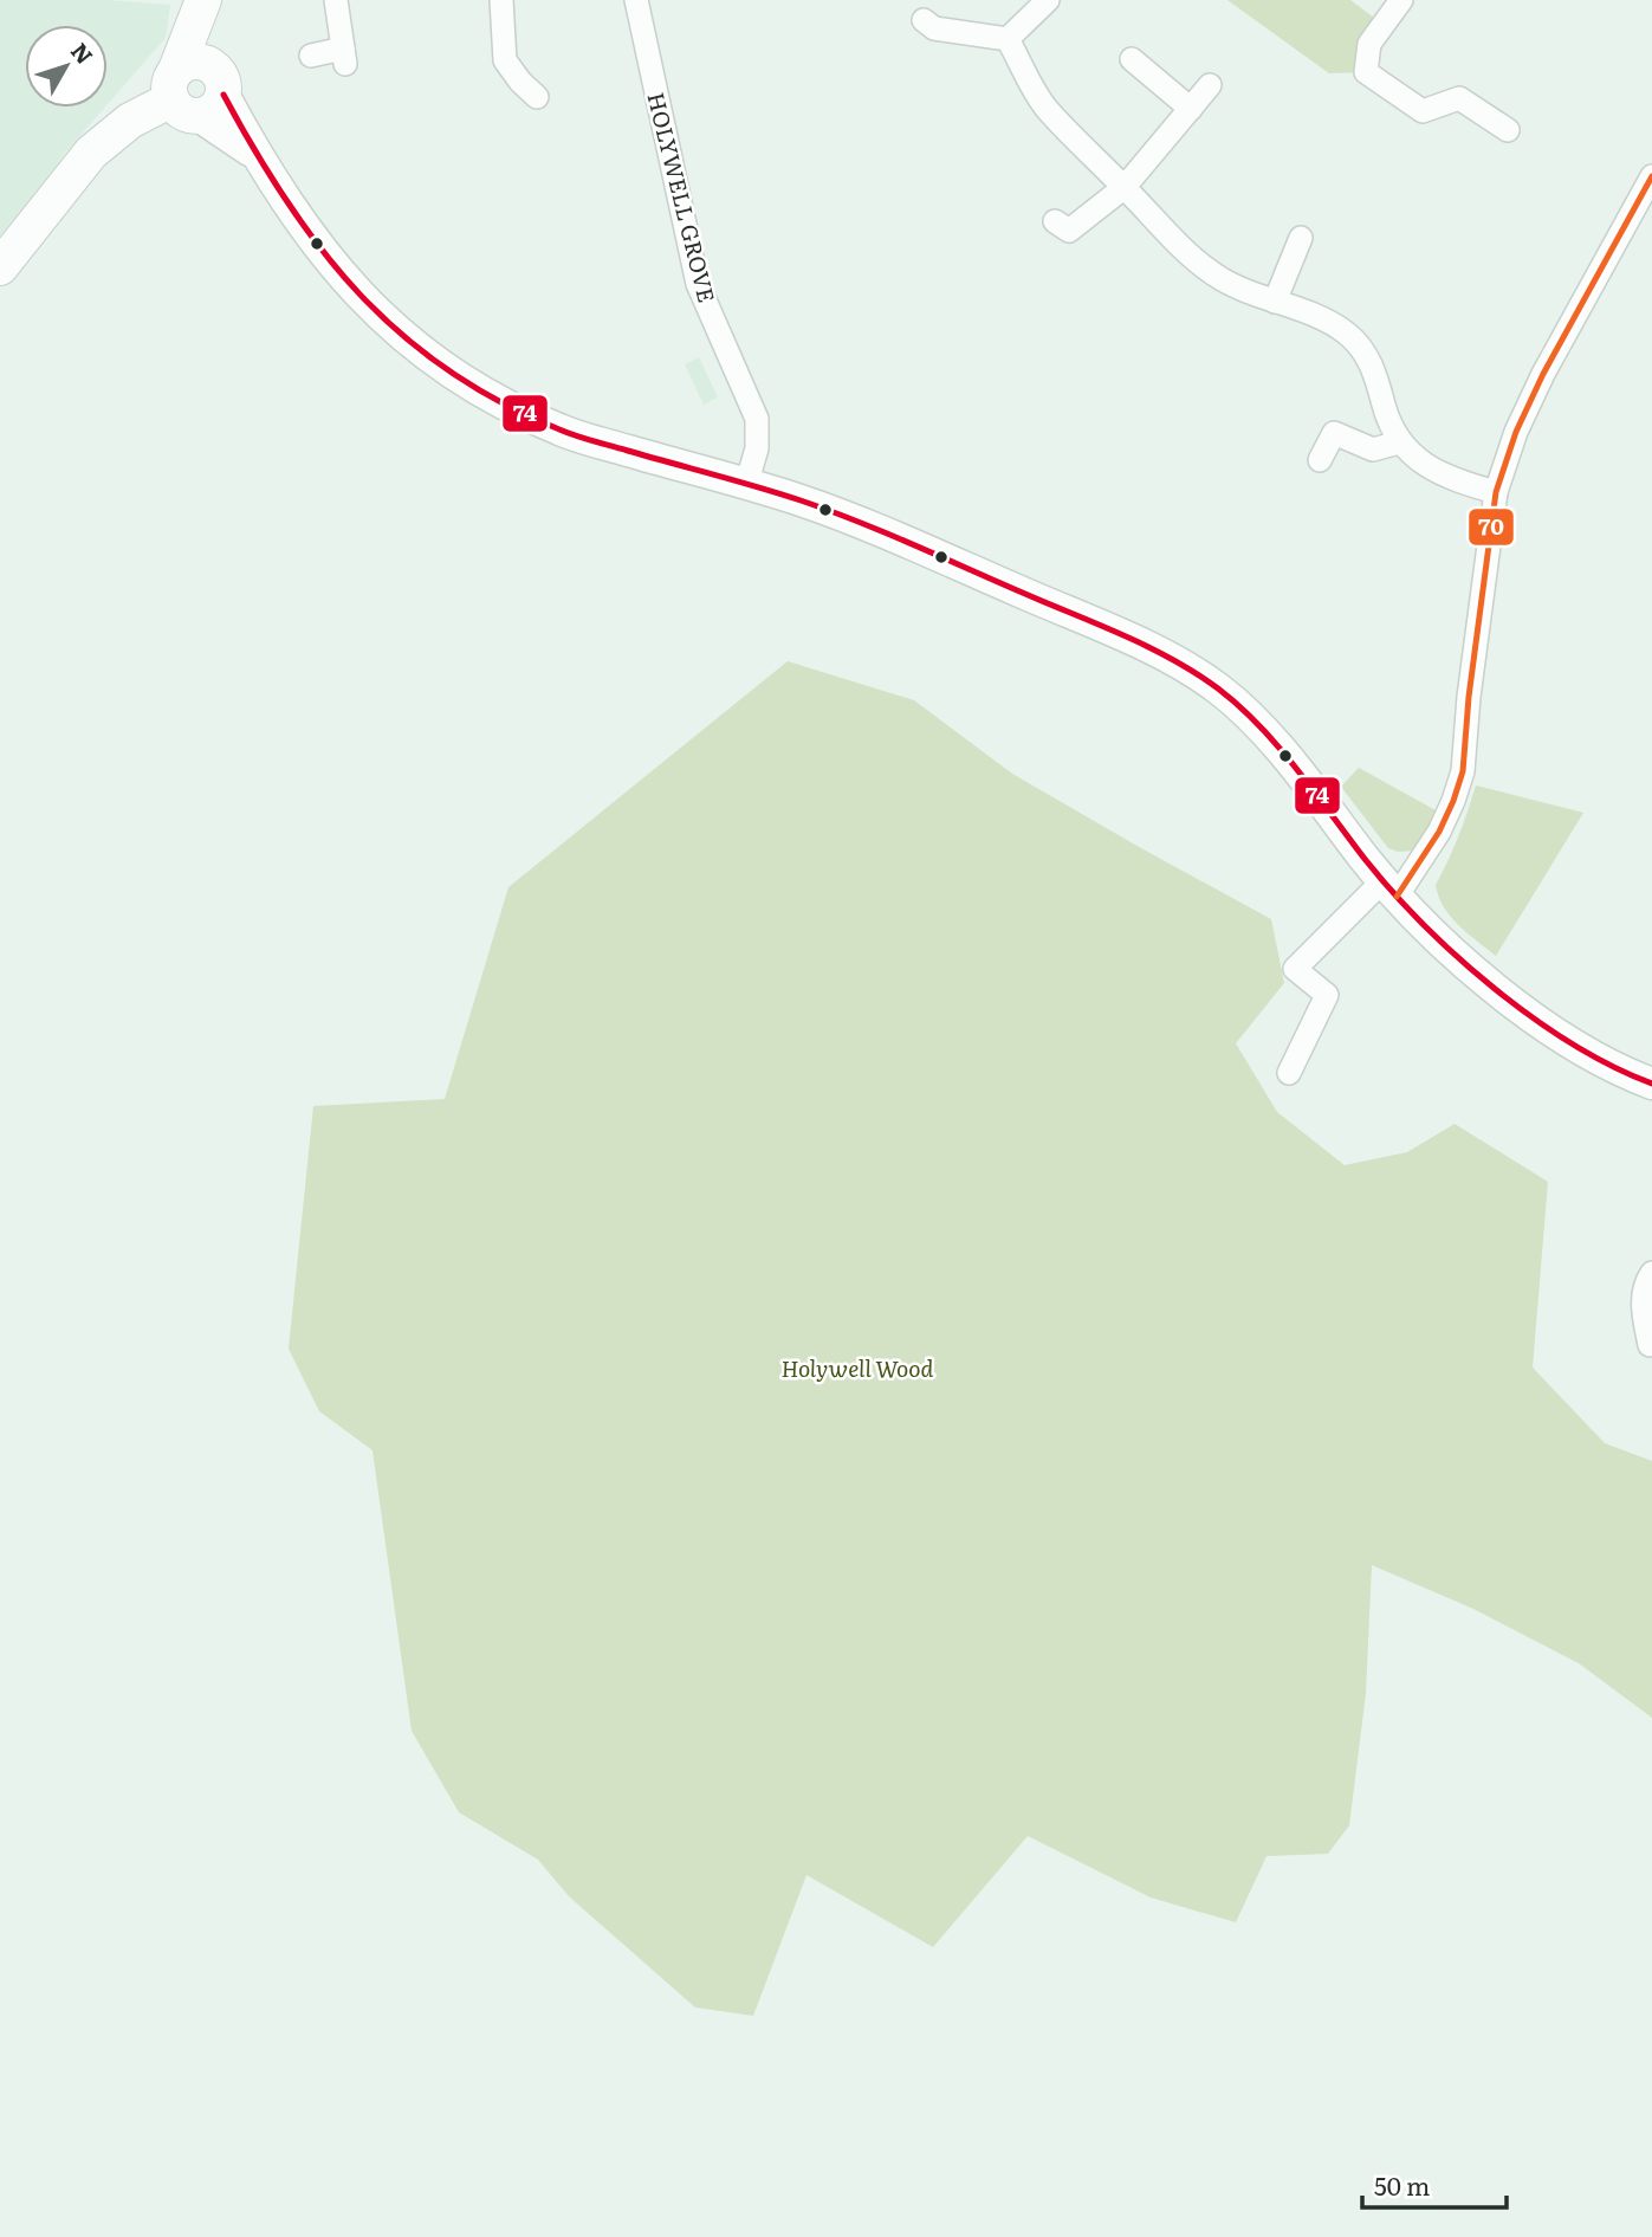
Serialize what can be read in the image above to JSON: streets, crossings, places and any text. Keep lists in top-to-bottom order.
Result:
{
  "streets": {
    "street": ["HOLYWELL GROVE"]
  },
  "parks": ["Holywell Wood"],
  "lines": ["transit line 74", "transit line 70"],
  "scale_bar": "50 m",
  "north": "top right"
}
